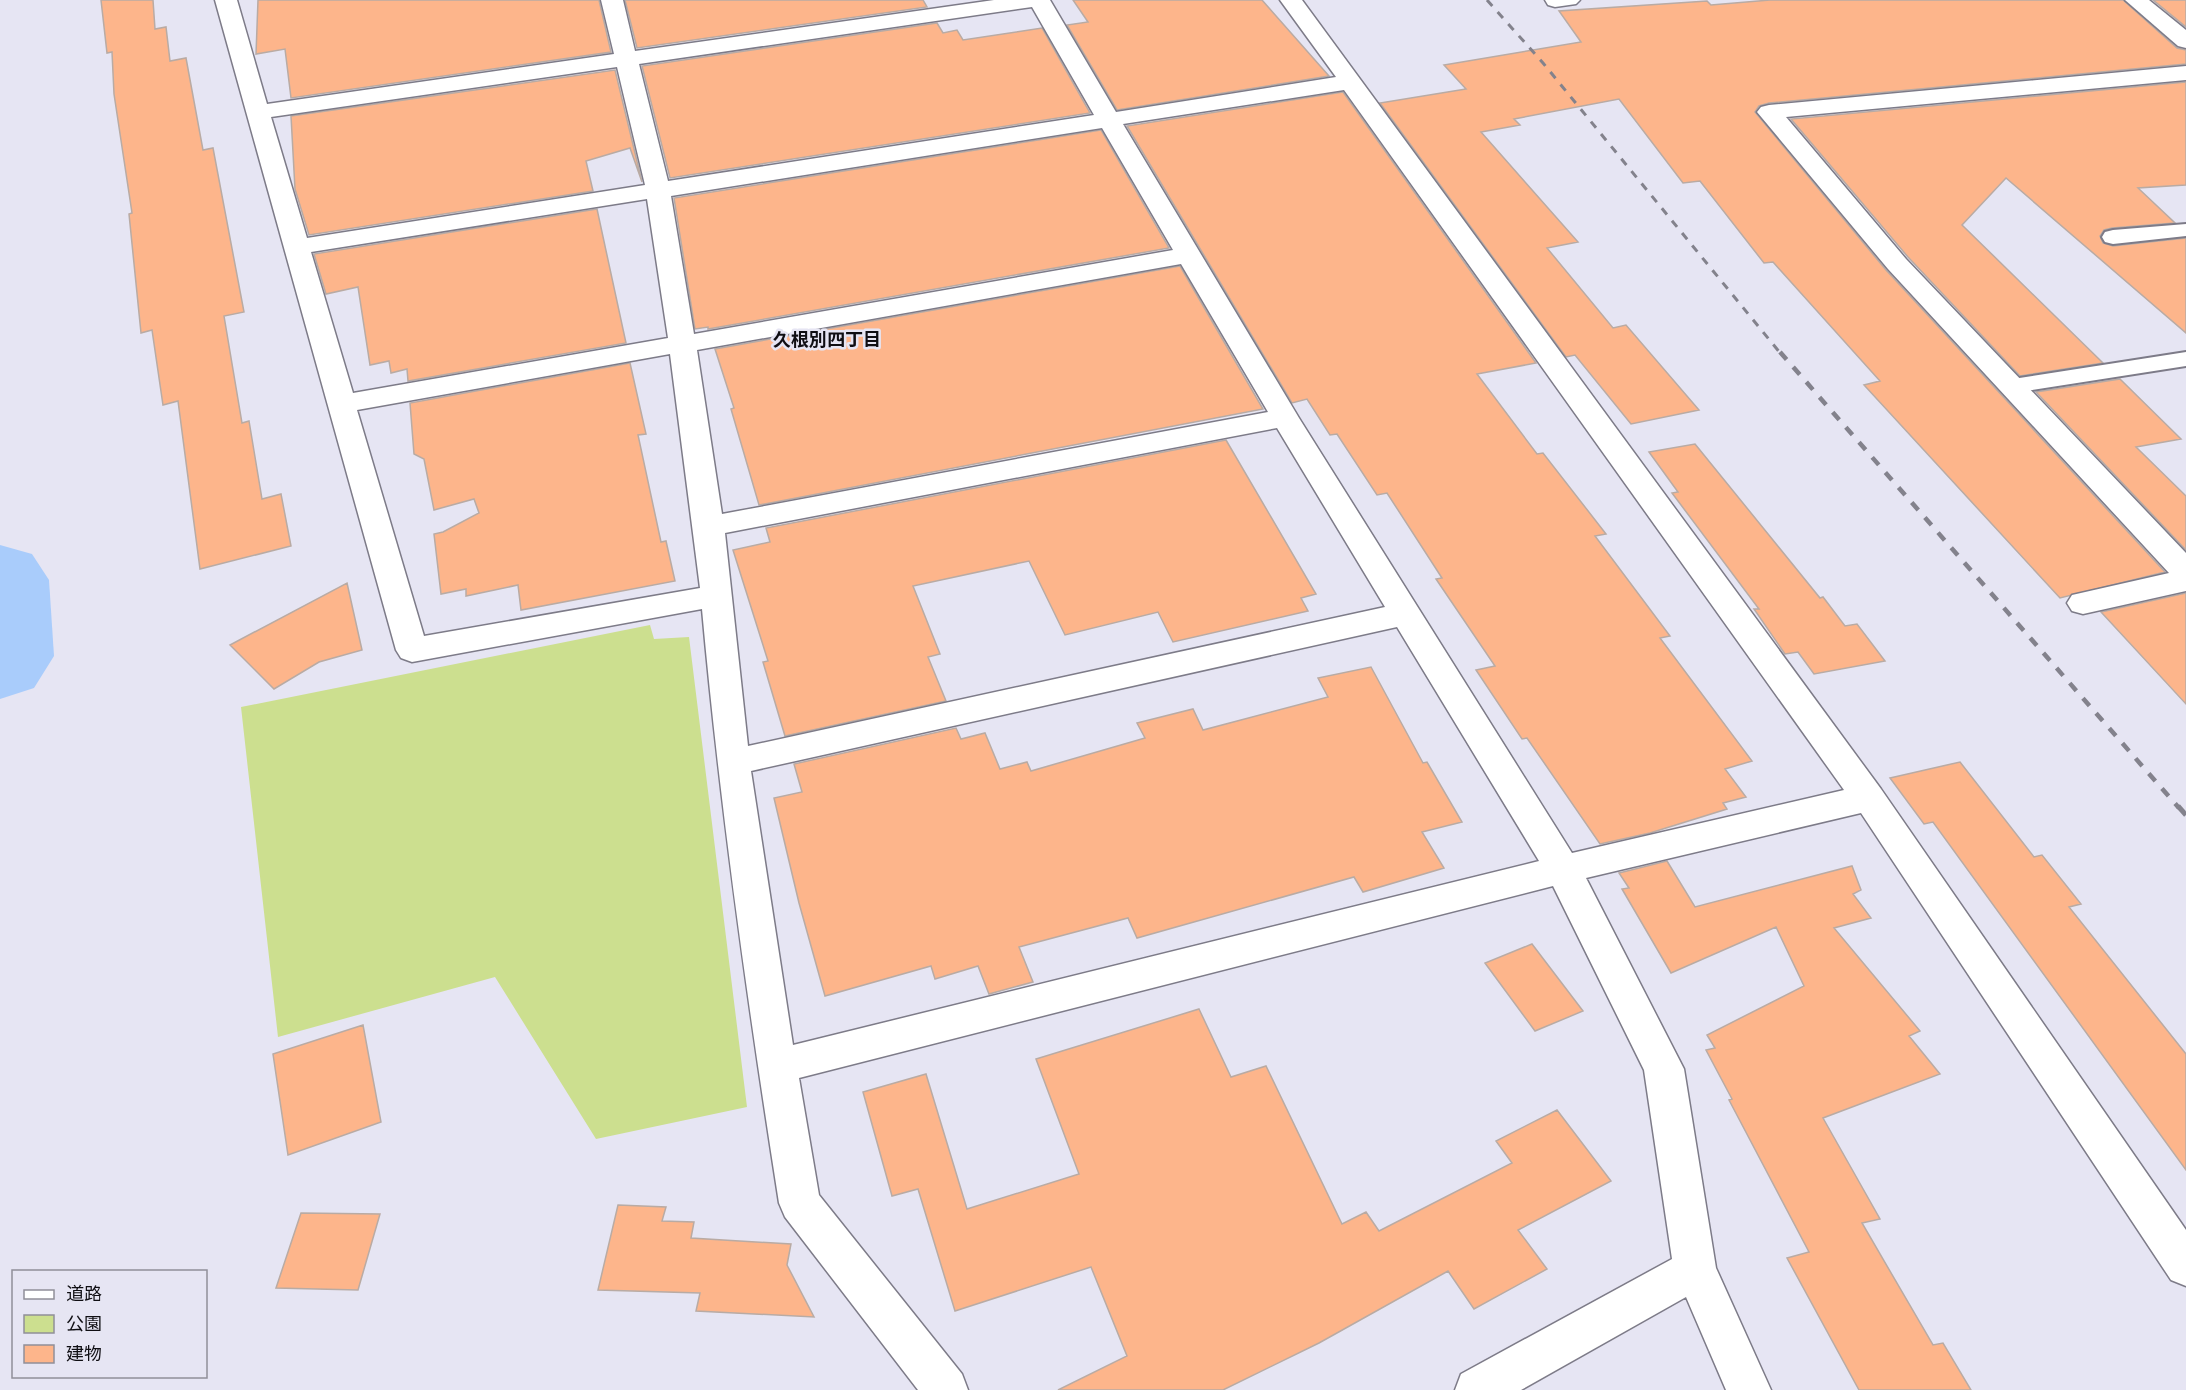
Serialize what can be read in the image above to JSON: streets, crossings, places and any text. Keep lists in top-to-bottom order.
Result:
{
  "districts": ["久根別四丁目"],
  "legend": ["道路", "公園", "建物"]
}
